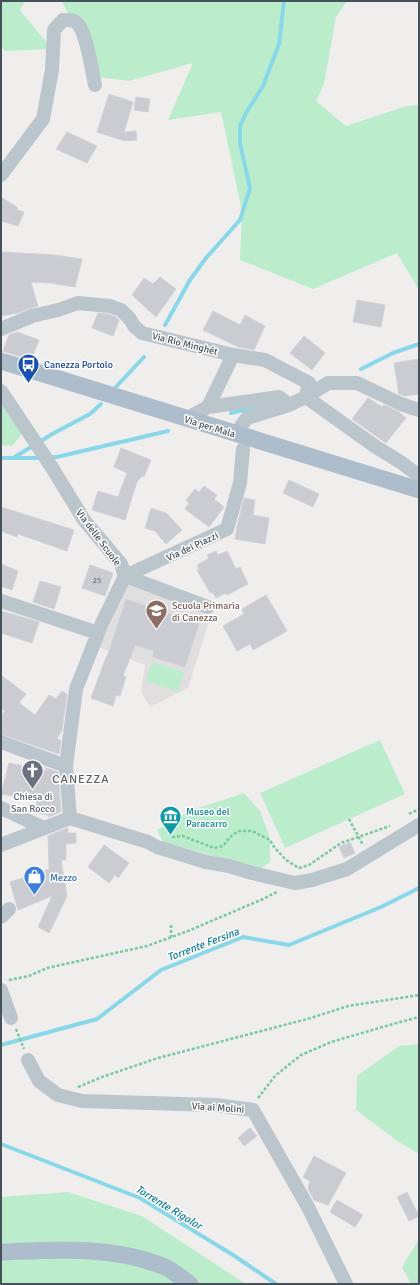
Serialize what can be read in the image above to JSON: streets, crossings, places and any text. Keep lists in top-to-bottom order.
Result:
{
  "streets": {
    "main road": ["Via per Mala"],
    "street": [
      "Via Rio Minghét",
      "Via delle Scuole",
      "Via dei Piazzi",
      "Via ai Molini"
    ]
  },
  "crossings": [
    ["Via delle Scuole", "Via dei Piazzi"]
  ],
  "districts": ["CANEZZA"],
  "water": ["Torrente Fersina", "Torrente Rigolor"],
  "places": {
    "bus stop": ["Canezza Portolo"],
    "school or university": ["Scuola Primaria di Canezza"],
    "church": ["Chiesa di San Rocco"],
    "museum": ["Museo del Paracarro"],
    "shop": ["Mezzo"]
  },
  "house_numbers": ["25"]
}
